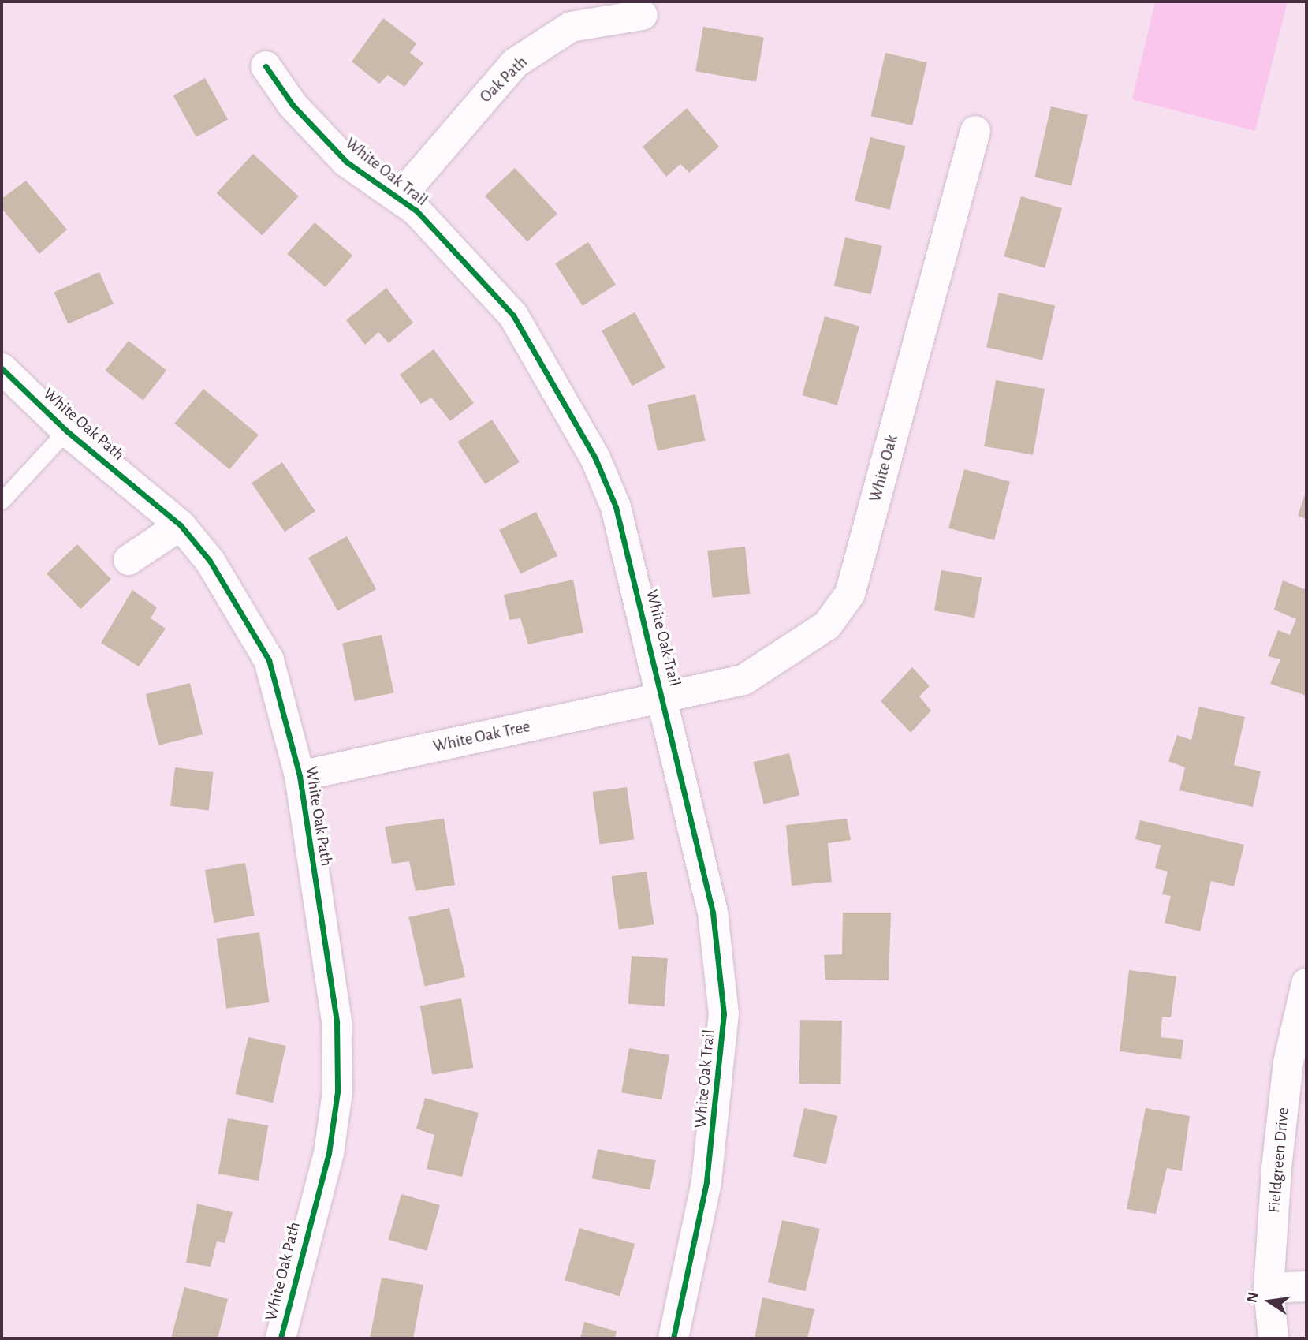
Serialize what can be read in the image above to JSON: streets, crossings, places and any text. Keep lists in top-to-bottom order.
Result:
{
  "streets": {
    "street": [
      "Oak Path",
      "White Oak Trail",
      "White Oak Path",
      "White Oak",
      "White Oak Tree",
      "Fieldgreen Drive"
    ]
  },
  "crossings": [
    ["Oak Path", "White Oak Trail"],
    ["White Oak Trail", "White Oak"],
    ["White Oak Trail", "White Oak Tree"],
    ["White Oak Path", "White Oak Tree"],
    ["White Oak", "White Oak Tree"]
  ],
  "north": "left"
}
